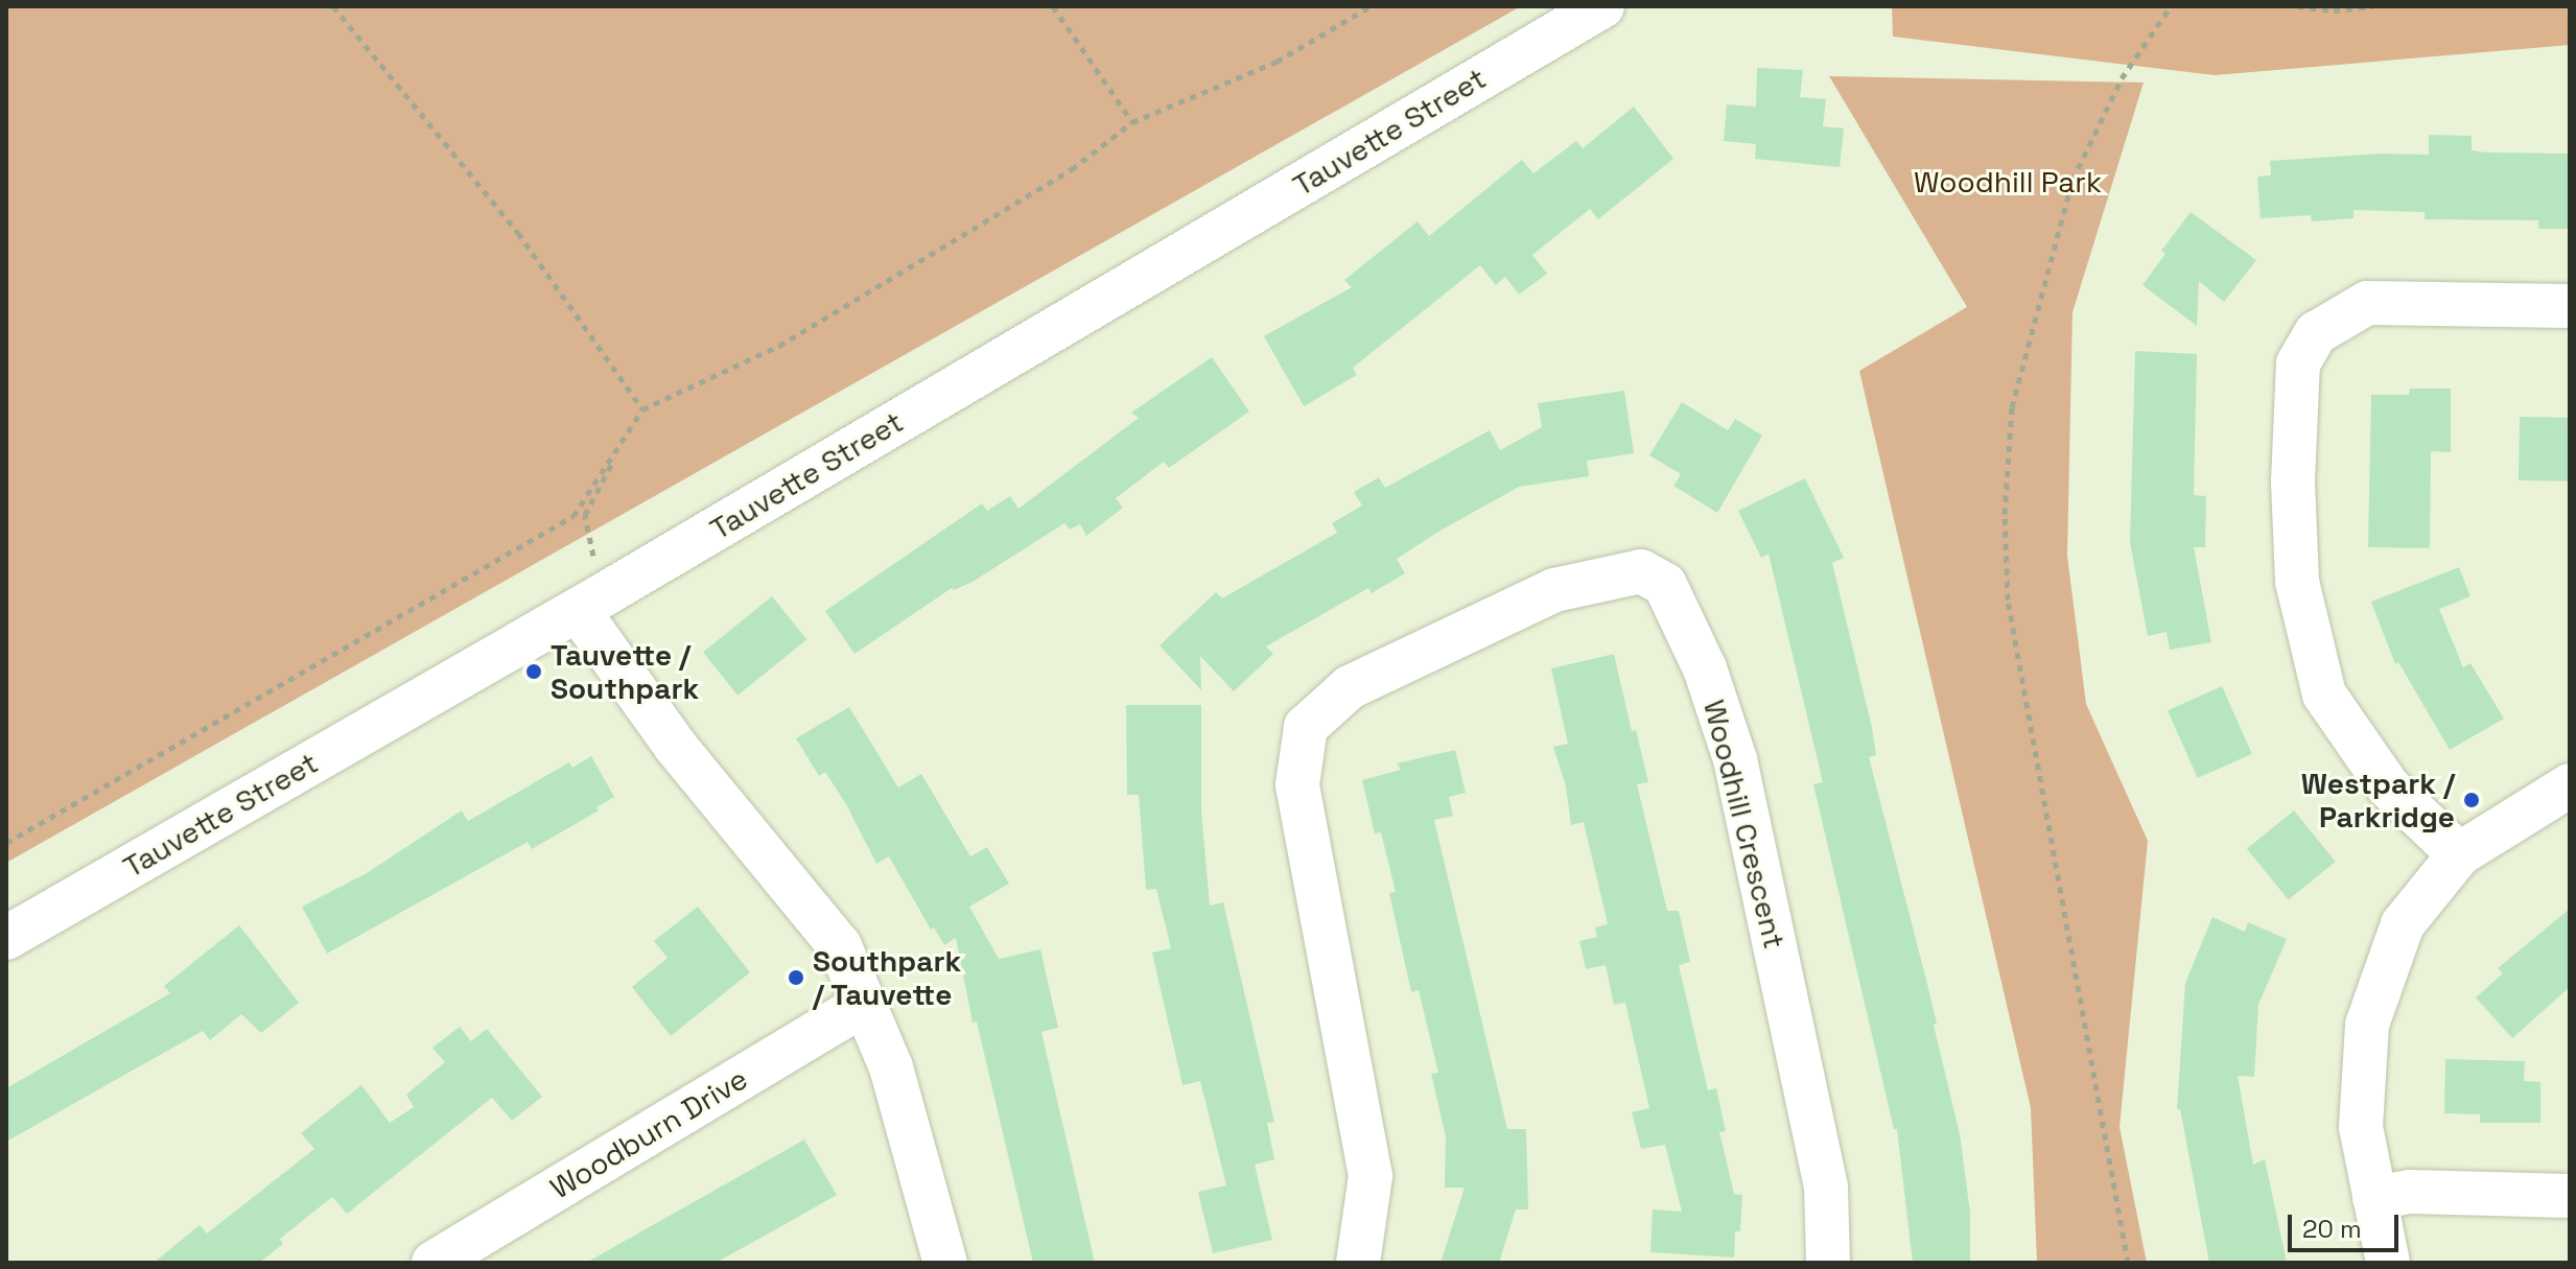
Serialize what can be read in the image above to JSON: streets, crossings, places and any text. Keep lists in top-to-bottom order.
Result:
{
  "streets": {
    "street": ["Tauvette Street", "Woodhill Crescent", "Woodburn Drive"]
  },
  "parks": ["Woodhill Park"],
  "places": ["Tauvette / Southpark", "Westpark / Parkridge", "Southpark / Tauvette"],
  "scale_bar": "20 m"
}
